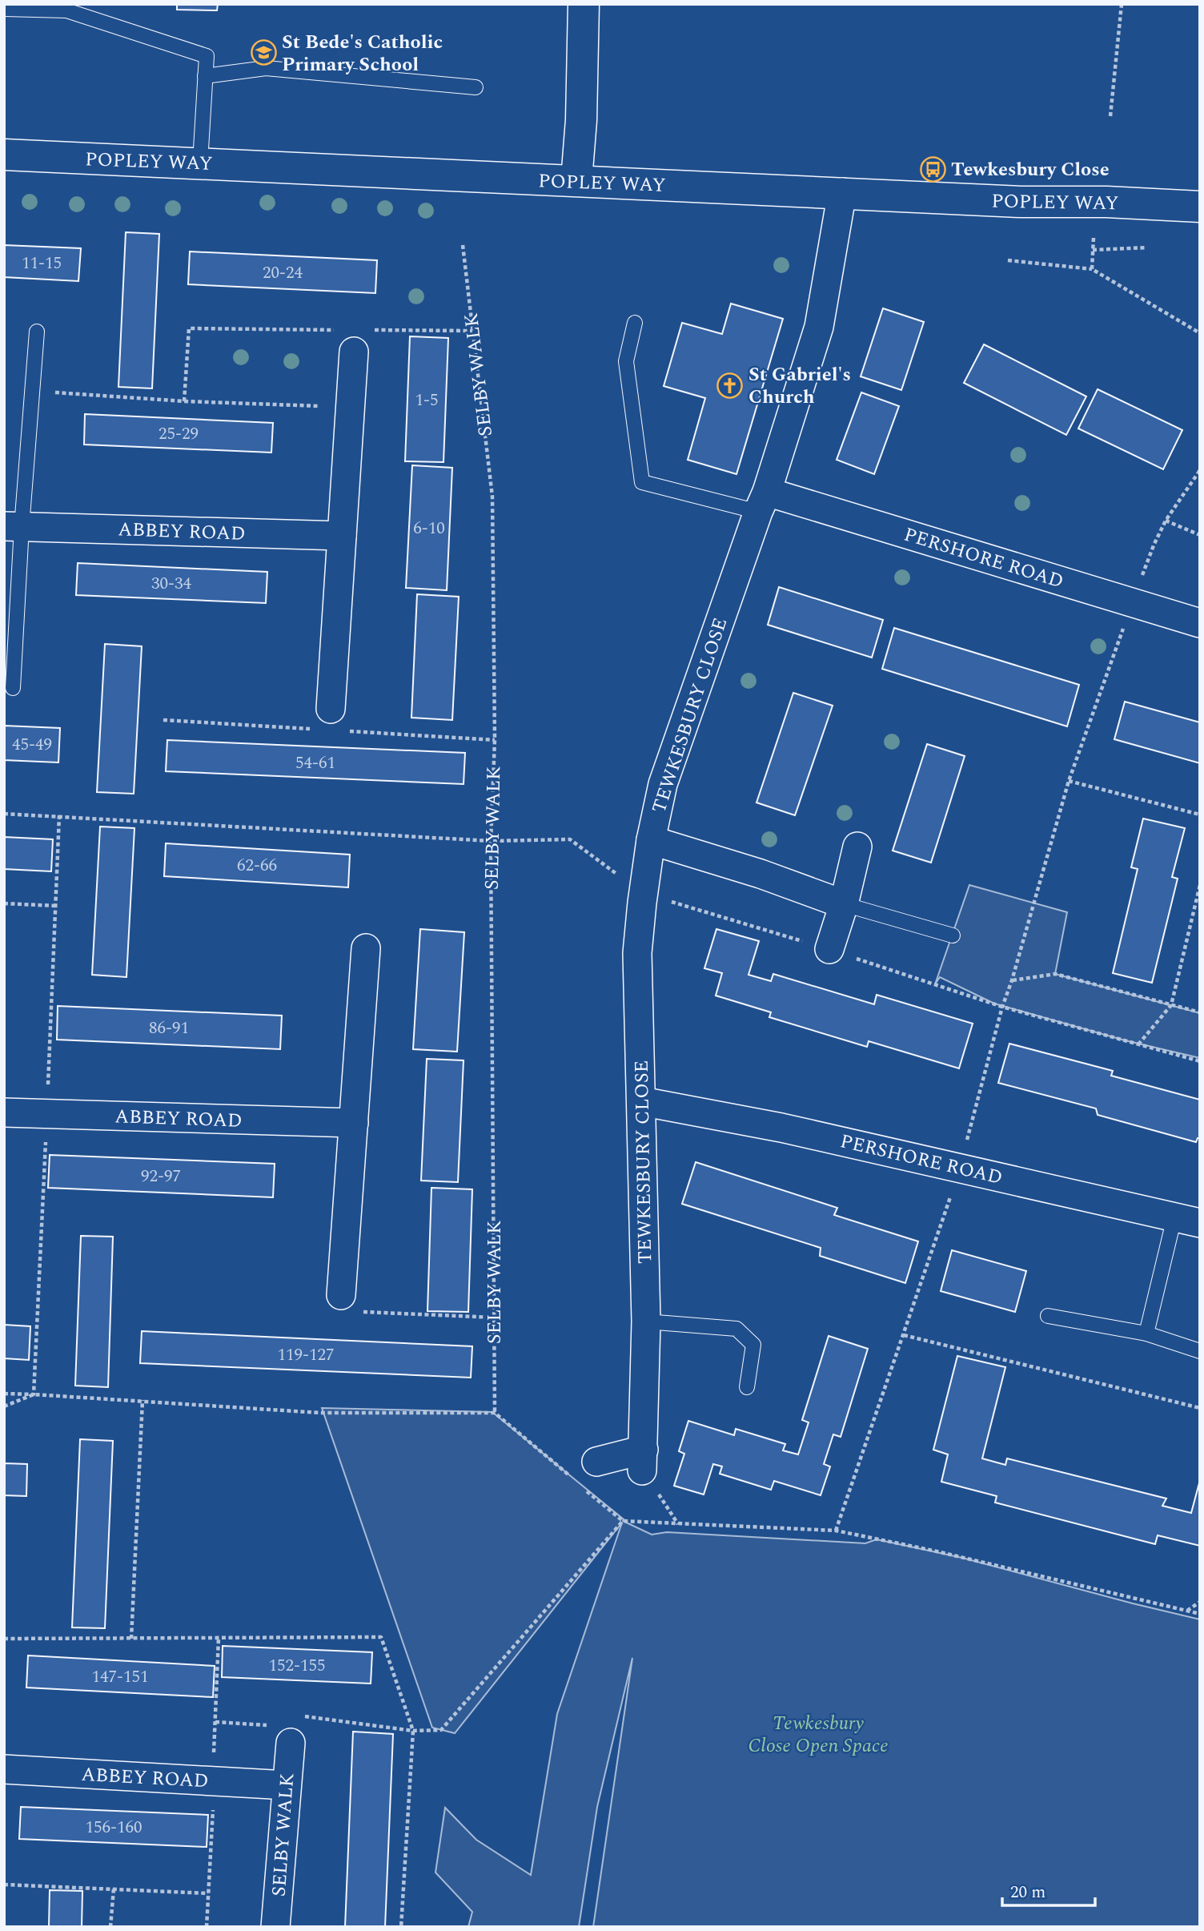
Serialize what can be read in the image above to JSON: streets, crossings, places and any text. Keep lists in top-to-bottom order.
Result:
{
  "streets": {
    "street": [
      "POPLEY WAY",
      "SELBY WALK",
      "ABBEY ROAD",
      "PERSHORE ROAD",
      "TEWKESBURY CLOSE"
    ]
  },
  "crossings": [
    ["POPLEY WAY", "TEWKESBURY CLOSE"],
    ["SELBY WALK", "ABBEY ROAD"],
    ["PERSHORE ROAD", "TEWKESBURY CLOSE"]
  ],
  "parks": ["Tewkesbury Close Open Space"],
  "places": {
    "school or university": ["St Bede's Catholic Primary School"],
    "bus stop": ["Tewkesbury Close"],
    "church": ["St Gabriel's Church"]
  },
  "house_numbers": [
    "11-15",
    "20-24",
    "1-5",
    "25-29",
    "6-10",
    "30-34",
    "45-49",
    "54-61",
    "62-66",
    "86-91",
    "92-97",
    "119-127",
    "152-155",
    "147-151",
    "156-160"
  ],
  "scale_bar": "20 m"
}
